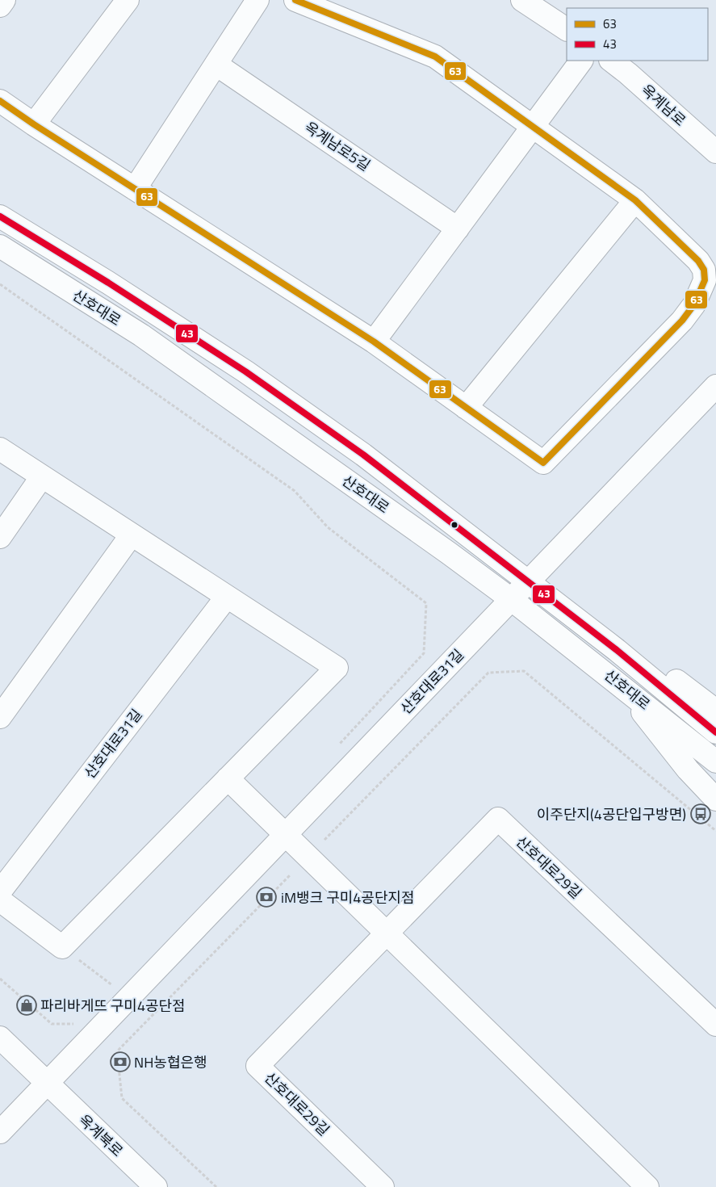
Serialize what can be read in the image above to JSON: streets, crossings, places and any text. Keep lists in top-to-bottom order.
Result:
{
  "streets": {
    "street": [
      "옥계남로",
      "옥계남로5길",
      "산호대로",
      "산호대로31길",
      "산호대로29길",
      "옥계북로"
    ]
  },
  "crossings": [
    ["산호대로", "산호대로31길"],
    ["산호대로31길", "옥계북로"]
  ],
  "places": {
    "bus stop": ["이주단지(4공단입구방면)"],
    "bank": ["iM뱅크 구미4공단지점", "NH농협은행"],
    "shop": ["파리바게뜨 구미4공단점"]
  },
  "lines": ["transit line 63", "transit line 43"],
  "legend": ["63", "43"]
}
